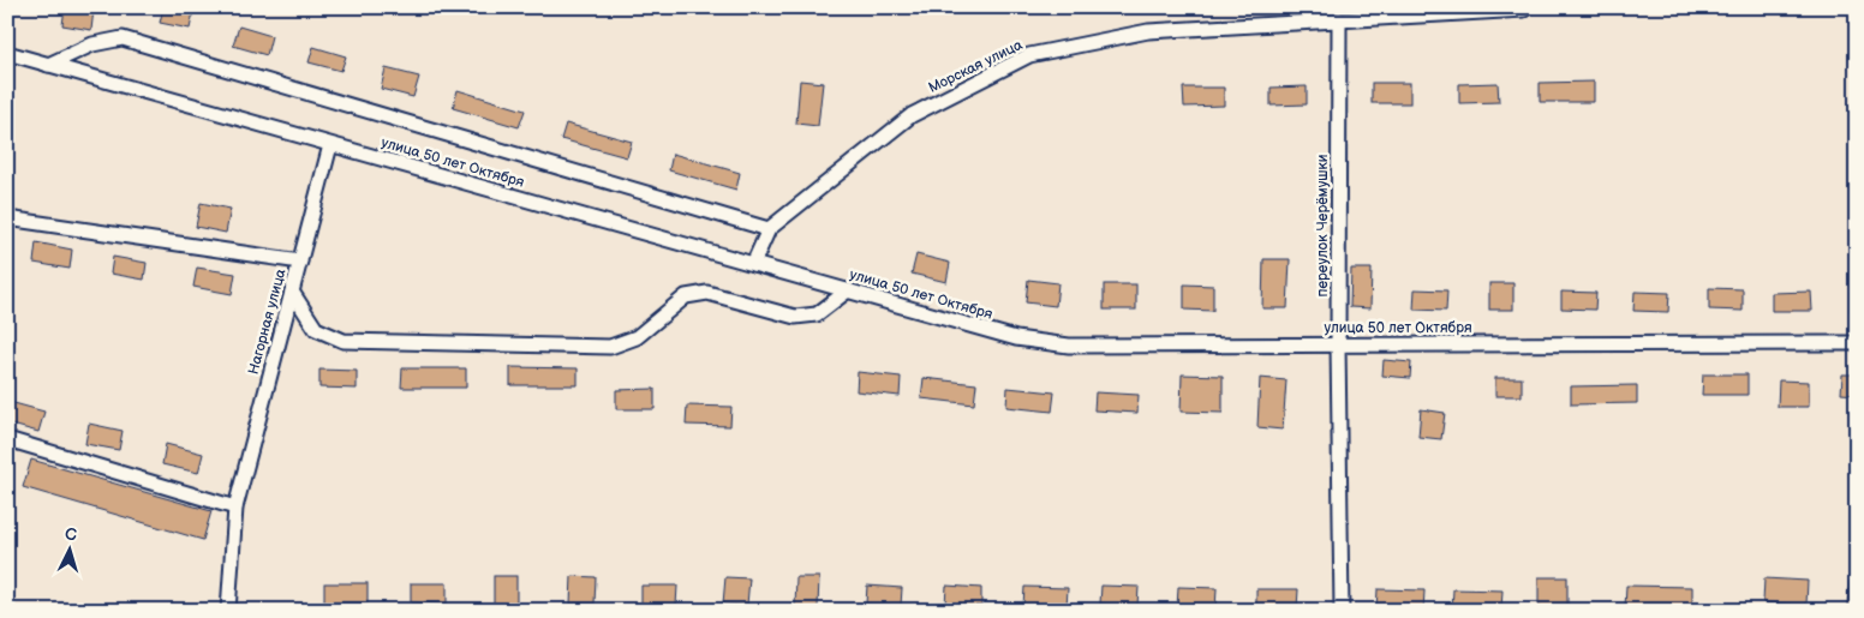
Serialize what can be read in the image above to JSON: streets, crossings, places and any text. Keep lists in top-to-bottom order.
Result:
{
  "streets": {
    "street": [
      "Морская улица",
      "улица 50 лет Октября",
      "переулок Черёмушки",
      "Нагорная улица"
    ]
  },
  "crossings": [
    ["Морская улица", "улица 50 лет Октября"],
    ["Морская улица", "переулок Черёмушки"],
    ["улица 50 лет Октября", "переулок Черёмушки"],
    ["улица 50 лет Октября", "Нагорная улица"]
  ],
  "north": "top"
}
